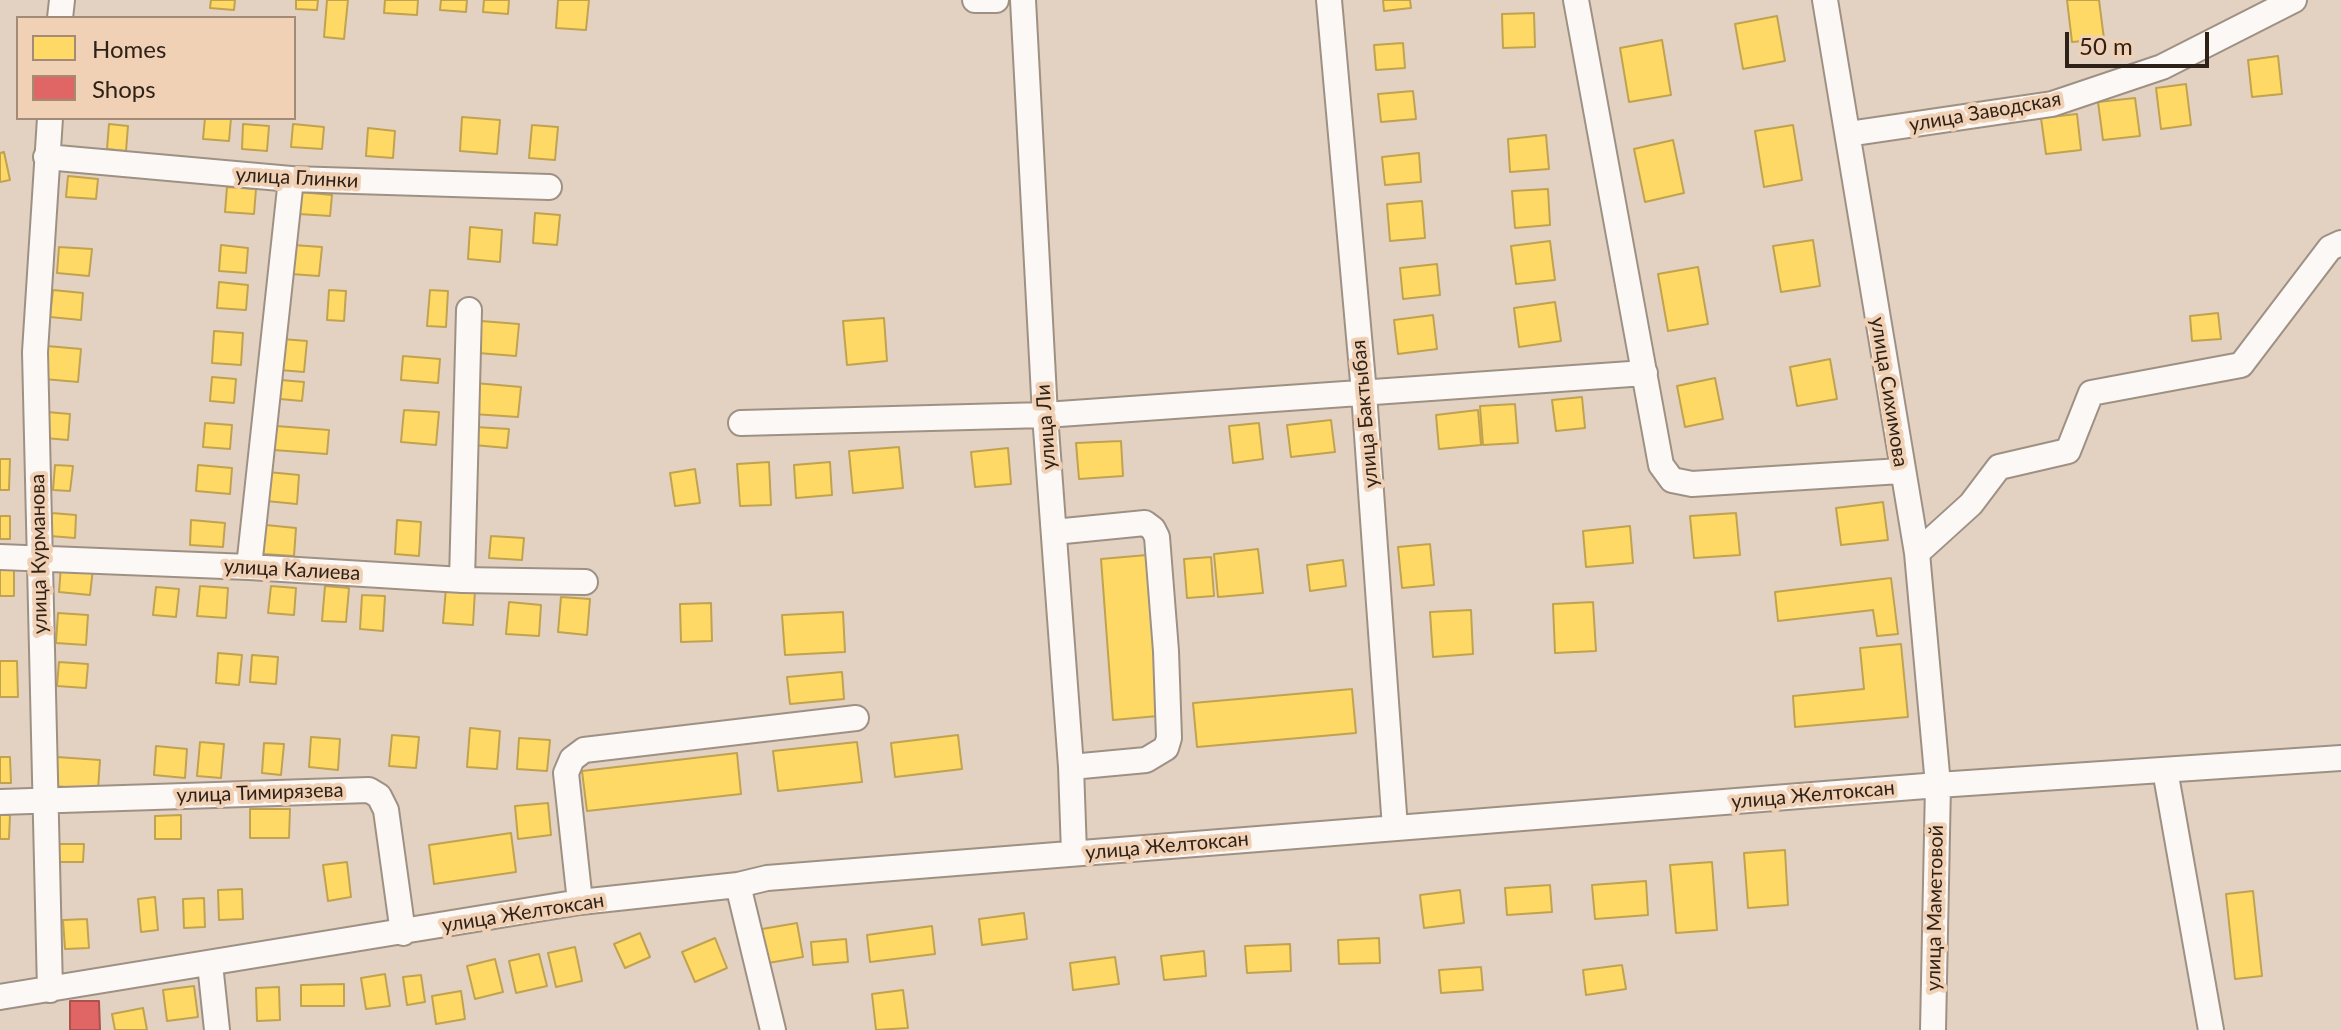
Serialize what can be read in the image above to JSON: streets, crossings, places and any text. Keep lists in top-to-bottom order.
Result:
{
  "streets": {
    "street": [
      "улица Заводская",
      "улица Глинки",
      "улица Сихимова",
      "улица Бактыбая",
      "улица Ли",
      "улица Курманова",
      "улица Калиева",
      "улица Тимирязева",
      "улица Желтоксан",
      "улица Маметовой"
    ]
  },
  "crossings": [
    ["улица Заводская", "улица Сихимова"],
    ["улица Глинки", "улица Курманова"],
    ["улица Сихимова", "улица Желтоксан"],
    ["улица Сихимова", "улица Маметовой"],
    ["улица Бактыбая", "улица Желтоксан"],
    ["улица Ли", "улица Желтоксан"],
    ["улица Курманова", "улица Калиева"],
    ["улица Курманова", "улица Тимирязева"],
    ["улица Курманова", "улица Желтоксан"],
    ["улица Тимирязева", "улица Желтоксан"],
    ["улица Желтоксан", "улица Маметовой"]
  ],
  "legend": ["Homes", "Shops"],
  "scale_bar": "50 m"
}
